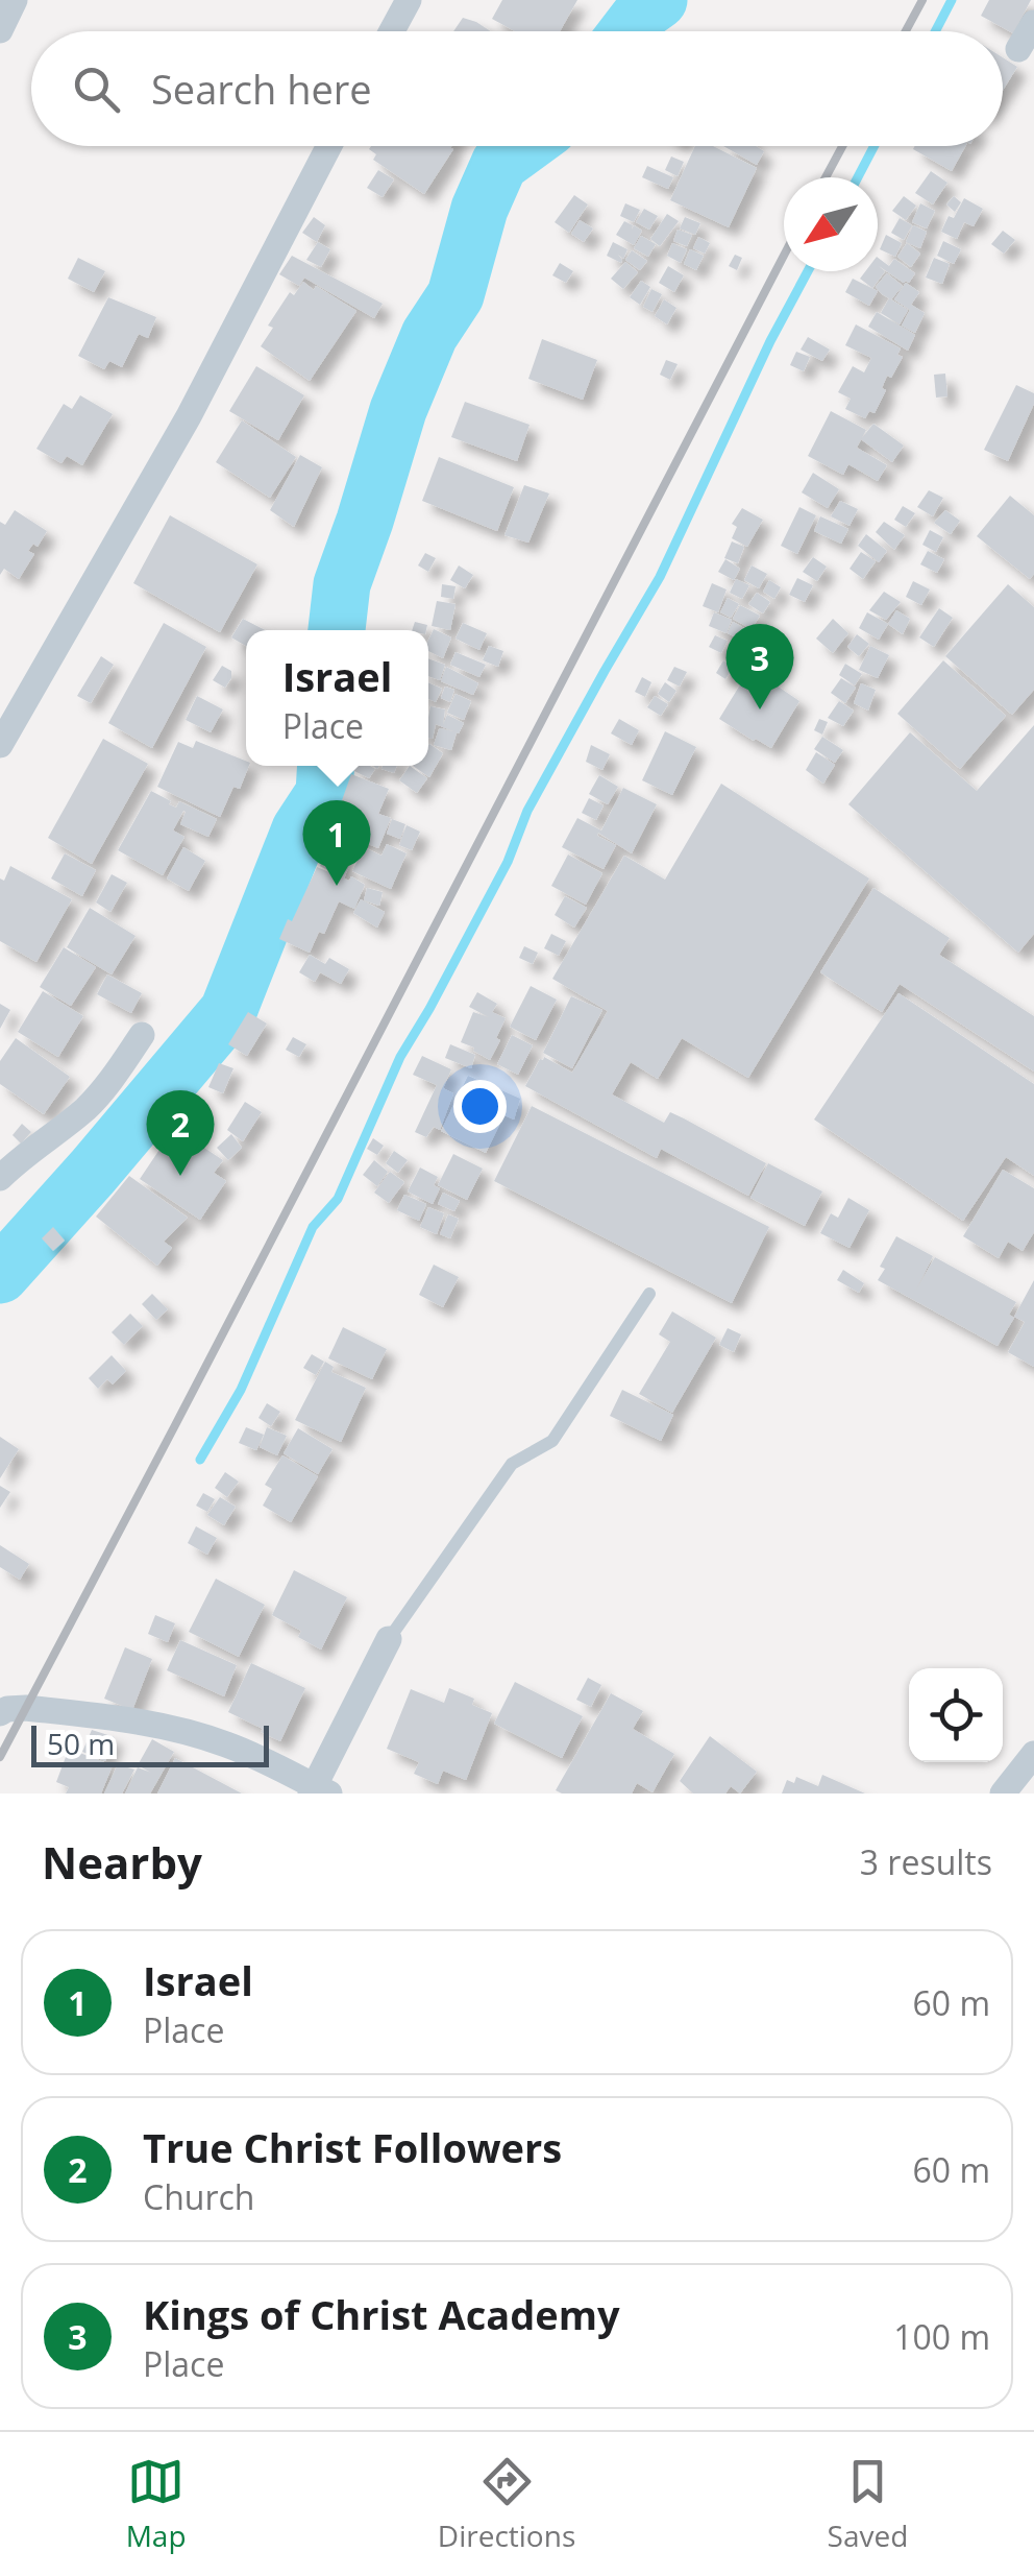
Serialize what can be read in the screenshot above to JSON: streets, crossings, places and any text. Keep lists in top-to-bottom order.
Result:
{
  "scale_bar": "50 m",
  "north": "bottom left",
  "page": {
    "search": "Search here",
    "pins": ["3", "1", "2"],
    "popup": ["Israel", "Place"],
    "scale": "50 m",
    "heading": ["Nearby", "3 results"],
    "list": [
      {
        "mark": "1",
        "name": "Israel",
        "note": "Place",
        "value": "60 m"
      },
      {
        "mark": "2",
        "name": "True Christ Followers",
        "note": "Church",
        "value": "60 m"
      },
      {
        "mark": "3",
        "name": "Kings of Christ Academy",
        "note": "Place",
        "value": "100 m"
      }
    ],
    "nav": ["Map", "Directions", "Saved"]
  }
}
